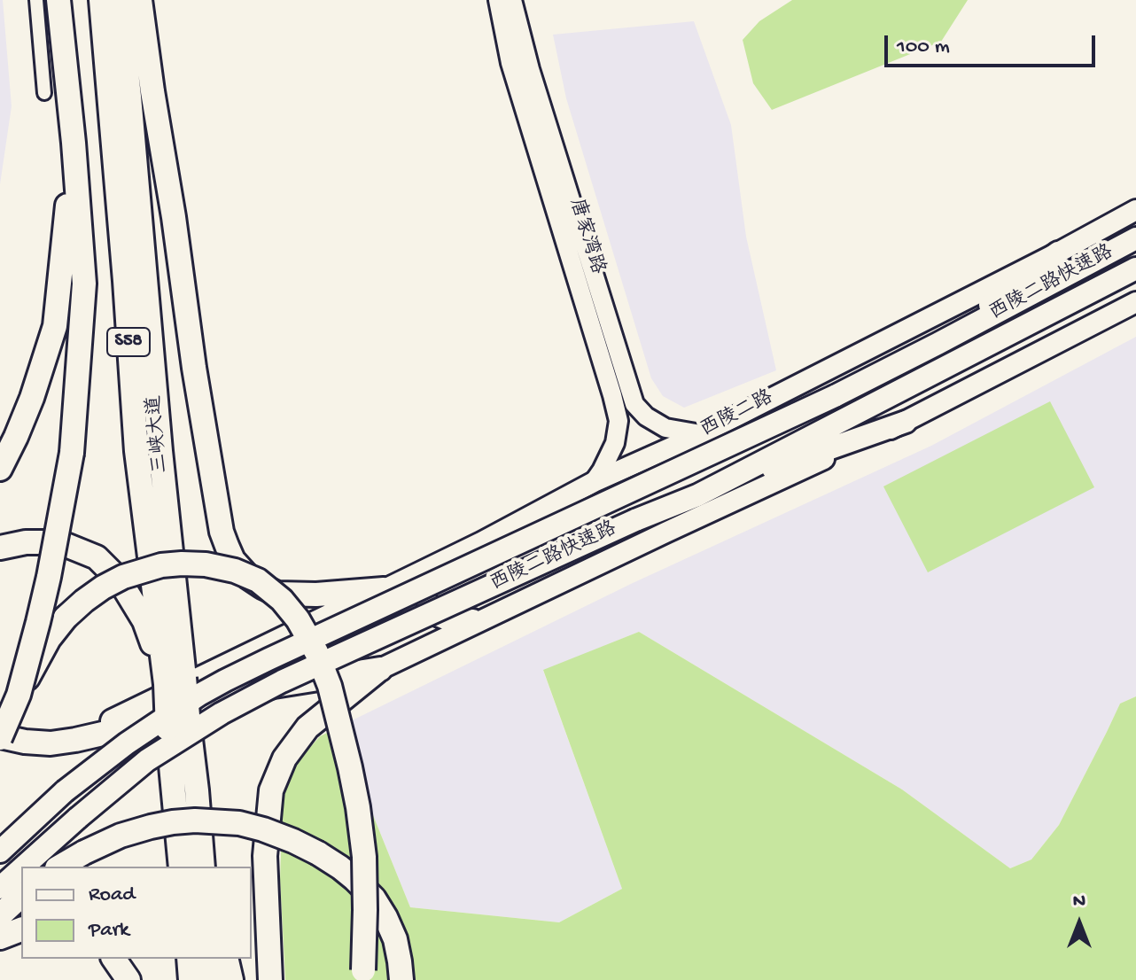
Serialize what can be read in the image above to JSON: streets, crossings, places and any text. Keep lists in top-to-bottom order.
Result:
{
  "streets": {
    "highway": ["西陵二路快速路", "S58", "三峡大道"],
    "main road": ["唐家湾路", "西陵二路"]
  },
  "crossings": [
    ["唐家湾路", "西陵二路"]
  ],
  "legend": ["Road", "Park"],
  "scale_bar": "100 m",
  "north": "top"
}
